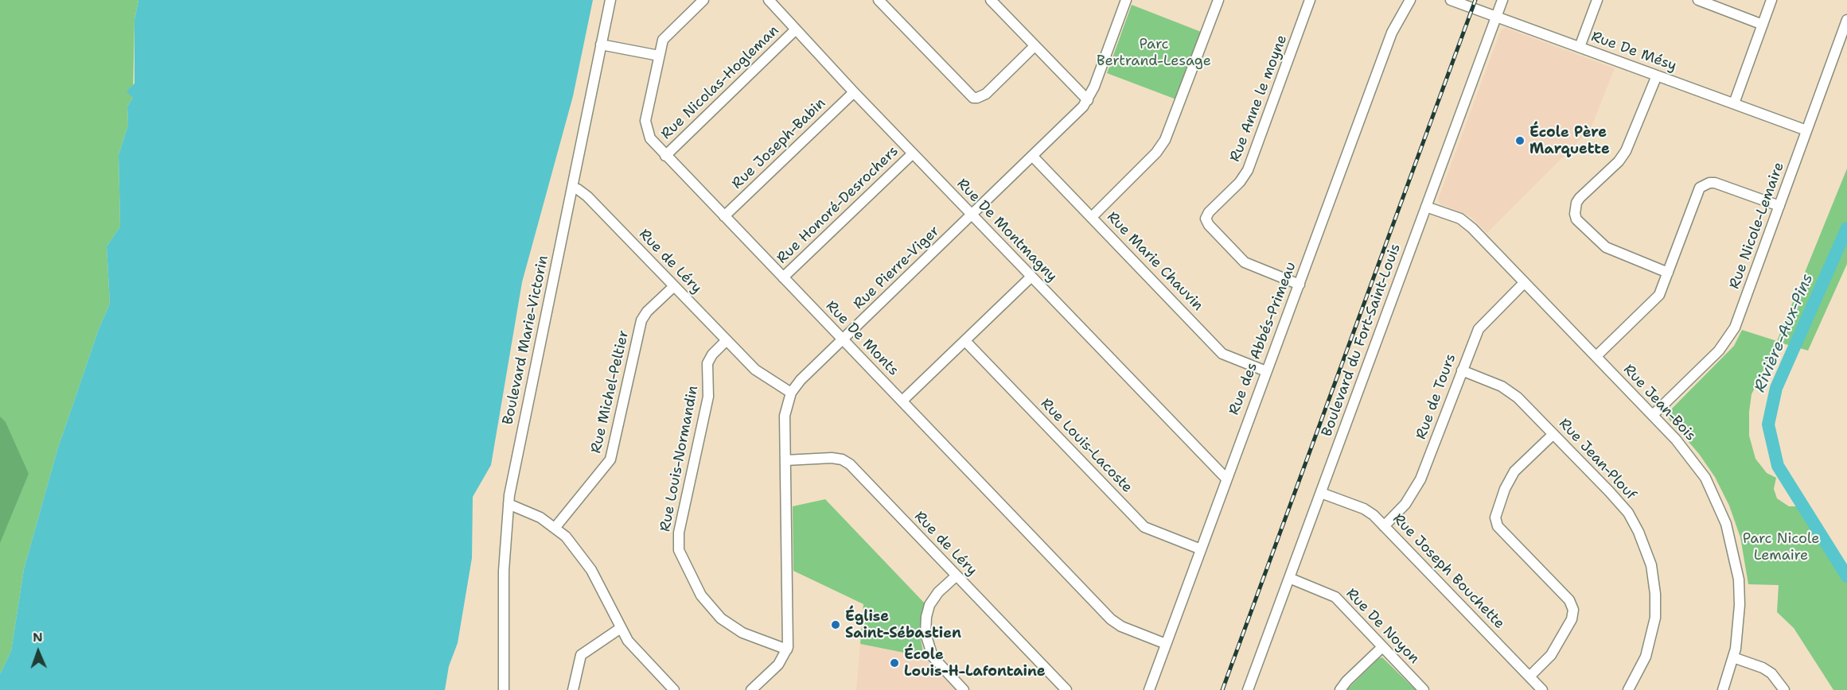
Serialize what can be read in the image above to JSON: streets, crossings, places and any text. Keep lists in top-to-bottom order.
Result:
{
  "streets": {
    "street": [
      "Rue De Mésy",
      "Rue Nicolas-Hogleman",
      "Rue Anne le moyne",
      "Rue Joseph-Babin",
      "Rue Honoré-Desrochers",
      "Rue Nicole-Lemaire",
      "Rue De Montmagny",
      "Rue de Léry",
      "Rue Marie Chauvin",
      "Rue Pierre-Viger",
      "Rue De Monts",
      "Rue des Abbés-Primeau",
      "Boulevard Marie-Victorin",
      "Boulevard du Fort-Saint-Louis",
      "Rue Michel-Peltier",
      "Rue de Tours",
      "Rue Jean-Bois",
      "Rue Louis-Lacoste",
      "Rue Louis-Normandin",
      "Rue Jean-Plouf",
      "Rue Joseph Bouchette",
      "Rue De Noyon"
    ]
  },
  "crossings": [
    ["Rue De Mésy", "Rue Nicole-Lemaire"],
    ["Rue De Mésy", "Boulevard du Fort-Saint-Louis"],
    ["Rue Nicolas-Hogleman", "Rue De Montmagny"],
    ["Rue Nicolas-Hogleman", "Rue De Monts"],
    ["Rue Anne le moyne", "Rue des Abbés-Primeau"],
    ["Rue Joseph-Babin", "Rue De Montmagny"],
    ["Rue Joseph-Babin", "Rue De Monts"],
    ["Rue Honoré-Desrochers", "Rue De Montmagny"],
    ["Rue Honoré-Desrochers", "Rue De Monts"],
    ["Rue Nicole-Lemaire", "Rue Jean-Bois"],
    ["Rue De Montmagny", "Rue Pierre-Viger"],
    ["Rue De Montmagny", "Rue des Abbés-Primeau"],
    ["Rue de Léry", "Rue Pierre-Viger"],
    ["Rue de Léry", "Boulevard Marie-Victorin"],
    ["Rue de Léry", "Rue Michel-Peltier"],
    ["Rue de Léry", "Rue Louis-Normandin"],
    ["Rue Marie Chauvin", "Rue Pierre-Viger"],
    ["Rue Marie Chauvin", "Rue des Abbés-Primeau"],
    ["Rue Pierre-Viger", "Rue De Monts"],
    ["Rue Pierre-Viger", "Rue Louis-Normandin"],
    ["Rue De Monts", "Rue des Abbés-Primeau"],
    ["Rue des Abbés-Primeau", "Rue Louis-Lacoste"],
    ["Boulevard du Fort-Saint-Louis", "Rue Jean-Bois"],
    ["Boulevard du Fort-Saint-Louis", "Rue Joseph Bouchette"],
    ["Boulevard du Fort-Saint-Louis", "Rue De Noyon"],
    ["Rue de Tours", "Rue Jean-Bois"],
    ["Rue de Tours", "Rue Jean-Plouf"],
    ["Rue de Tours", "Rue Joseph Bouchette"]
  ],
  "water": ["Rivière-Aux-Pins"],
  "parks": ["Parc Bertrand-Lesage", "Parc Nicole Lemaire"],
  "places": ["École Père Marquette", "Église Saint-Sébastien", "École Louis-H-Lafontaine"],
  "north": "top"
}
